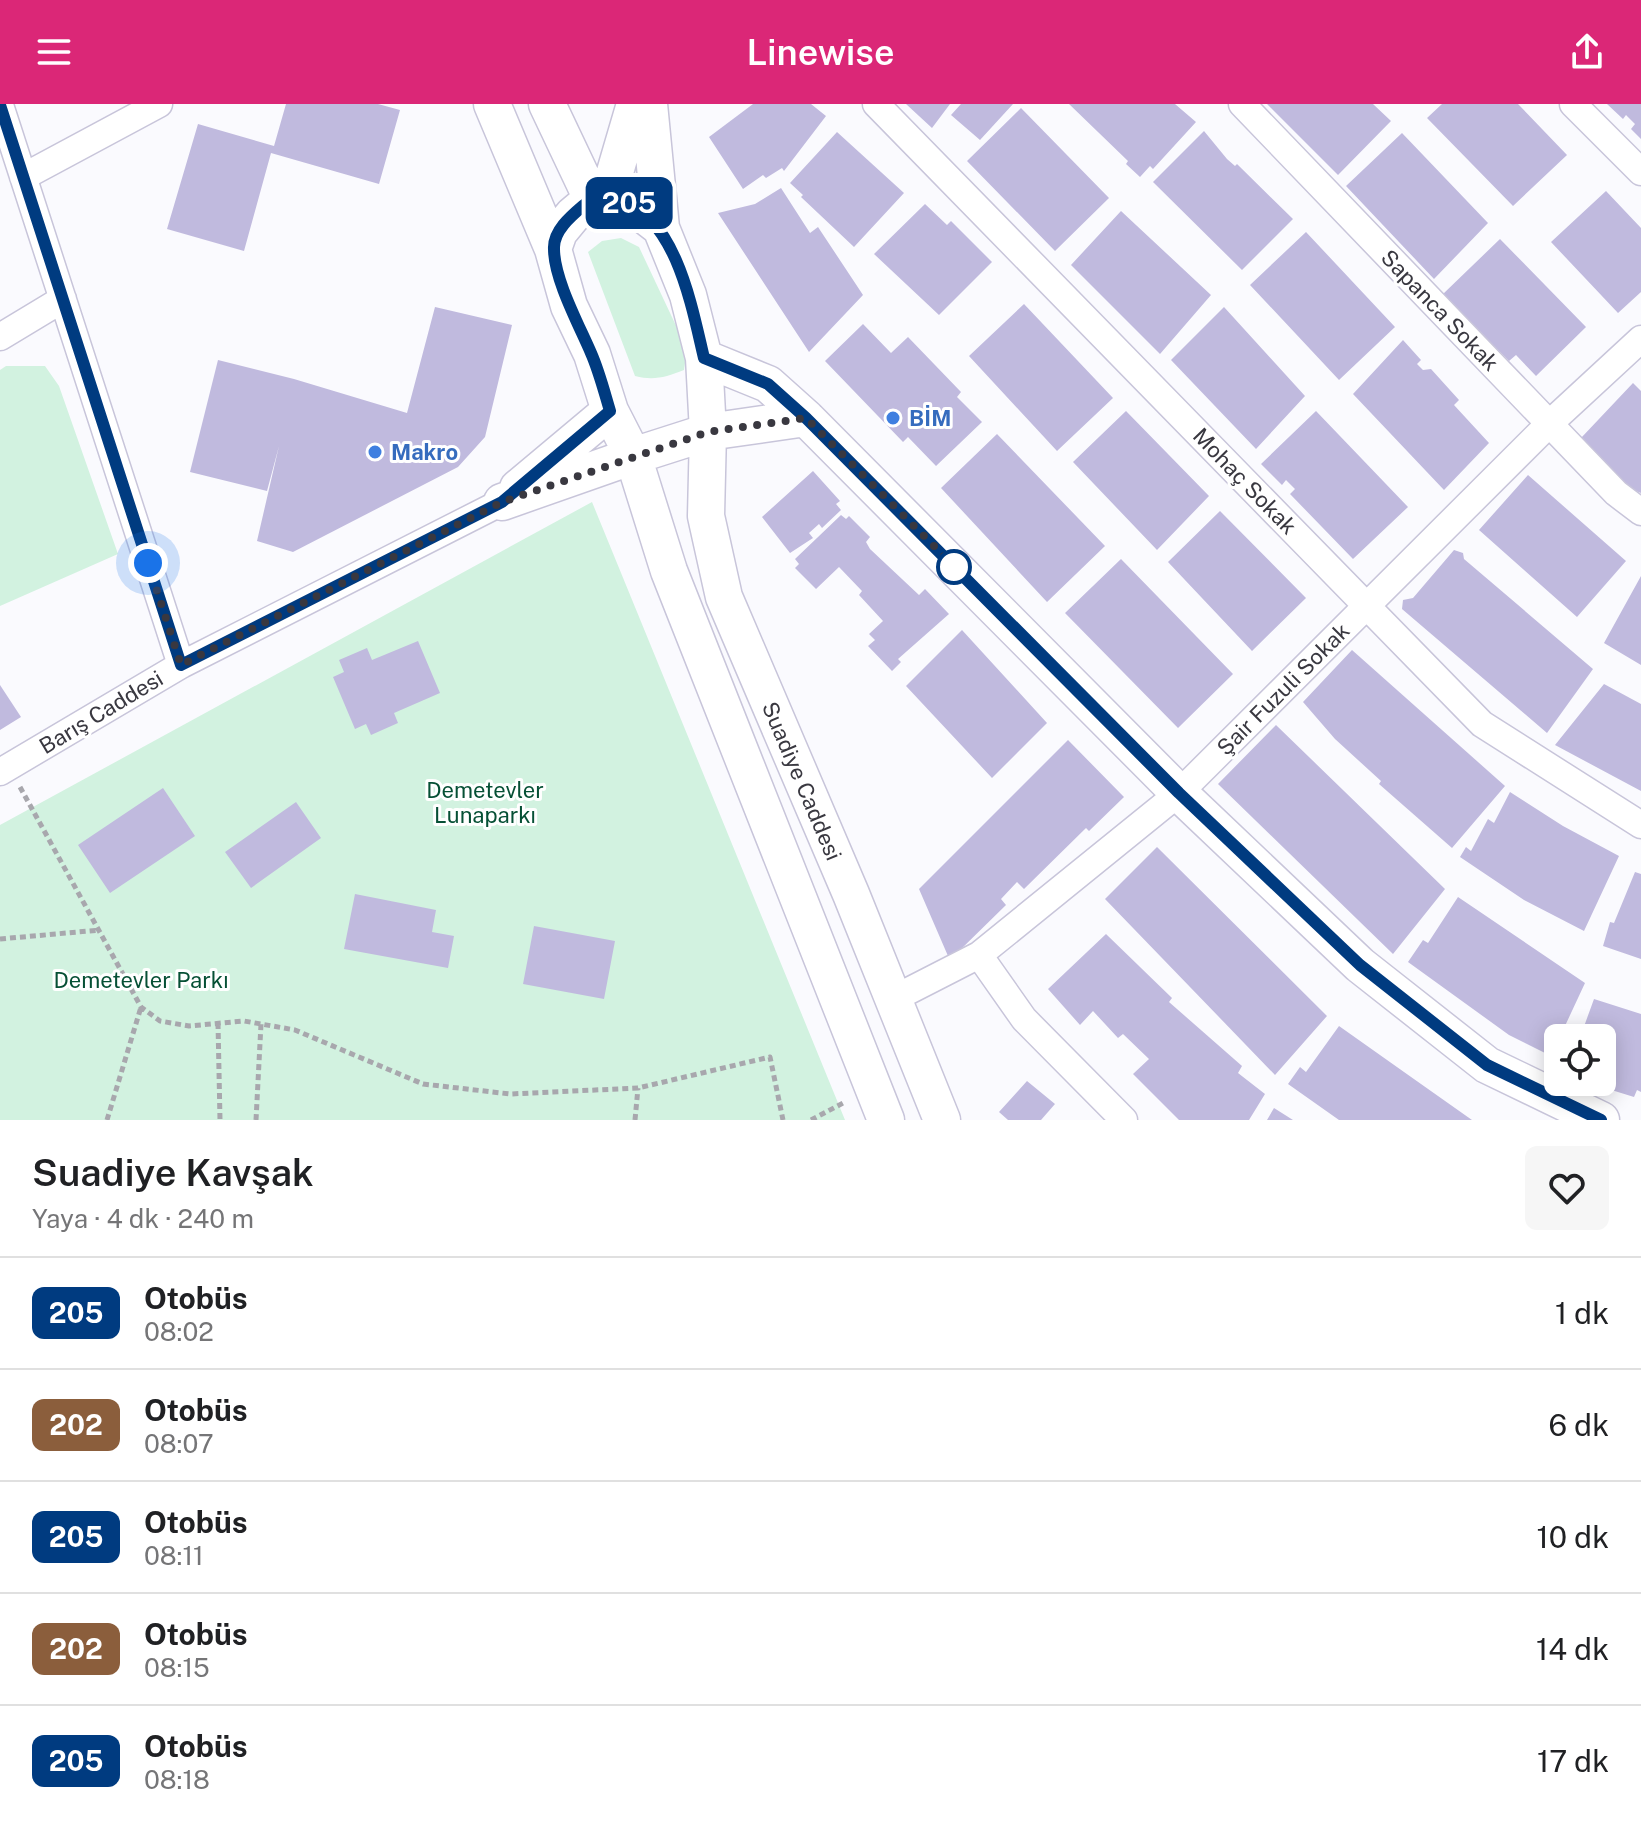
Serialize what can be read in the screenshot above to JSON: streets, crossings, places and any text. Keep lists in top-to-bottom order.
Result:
{
  "streets": {
    "main road": ["Barış Caddesi", "Suadiye Caddesi"],
    "street": ["Sapanca Sokak", "Mohaç Sokak", "Şair Fuzuli Sokak"]
  },
  "crossings": [
    ["Sapanca Sokak", "Şair Fuzuli Sokak"],
    ["Mohaç Sokak", "Şair Fuzuli Sokak"],
    ["Şair Fuzuli Sokak", "Suadiye Caddesi"],
    ["Barış Caddesi", "Suadiye Caddesi"]
  ],
  "parks": ["Demetevler Lunaparkı", "Demetevler Parkı"],
  "places": ["BİM", "Makro"],
  "lines": ["bus line 205"],
  "page": {
    "header": "Linewise",
    "on_map": "205",
    "heading": ["Suadiye Kavşak", "Yaya · 4 dk · 240 m"],
    "list": [
      {
        "mark": "205",
        "name": "Otobüs",
        "note": "08:02",
        "value": "1 dk"
      },
      {
        "mark": "202",
        "name": "Otobüs",
        "note": "08:07",
        "value": "6 dk"
      },
      {
        "mark": "205",
        "name": "Otobüs",
        "note": "08:11",
        "value": "10 dk"
      },
      {
        "mark": "202",
        "name": "Otobüs",
        "note": "08:15",
        "value": "14 dk"
      },
      {
        "mark": "205",
        "name": "Otobüs",
        "note": "08:18",
        "value": "17 dk"
      }
    ]
  }
}
